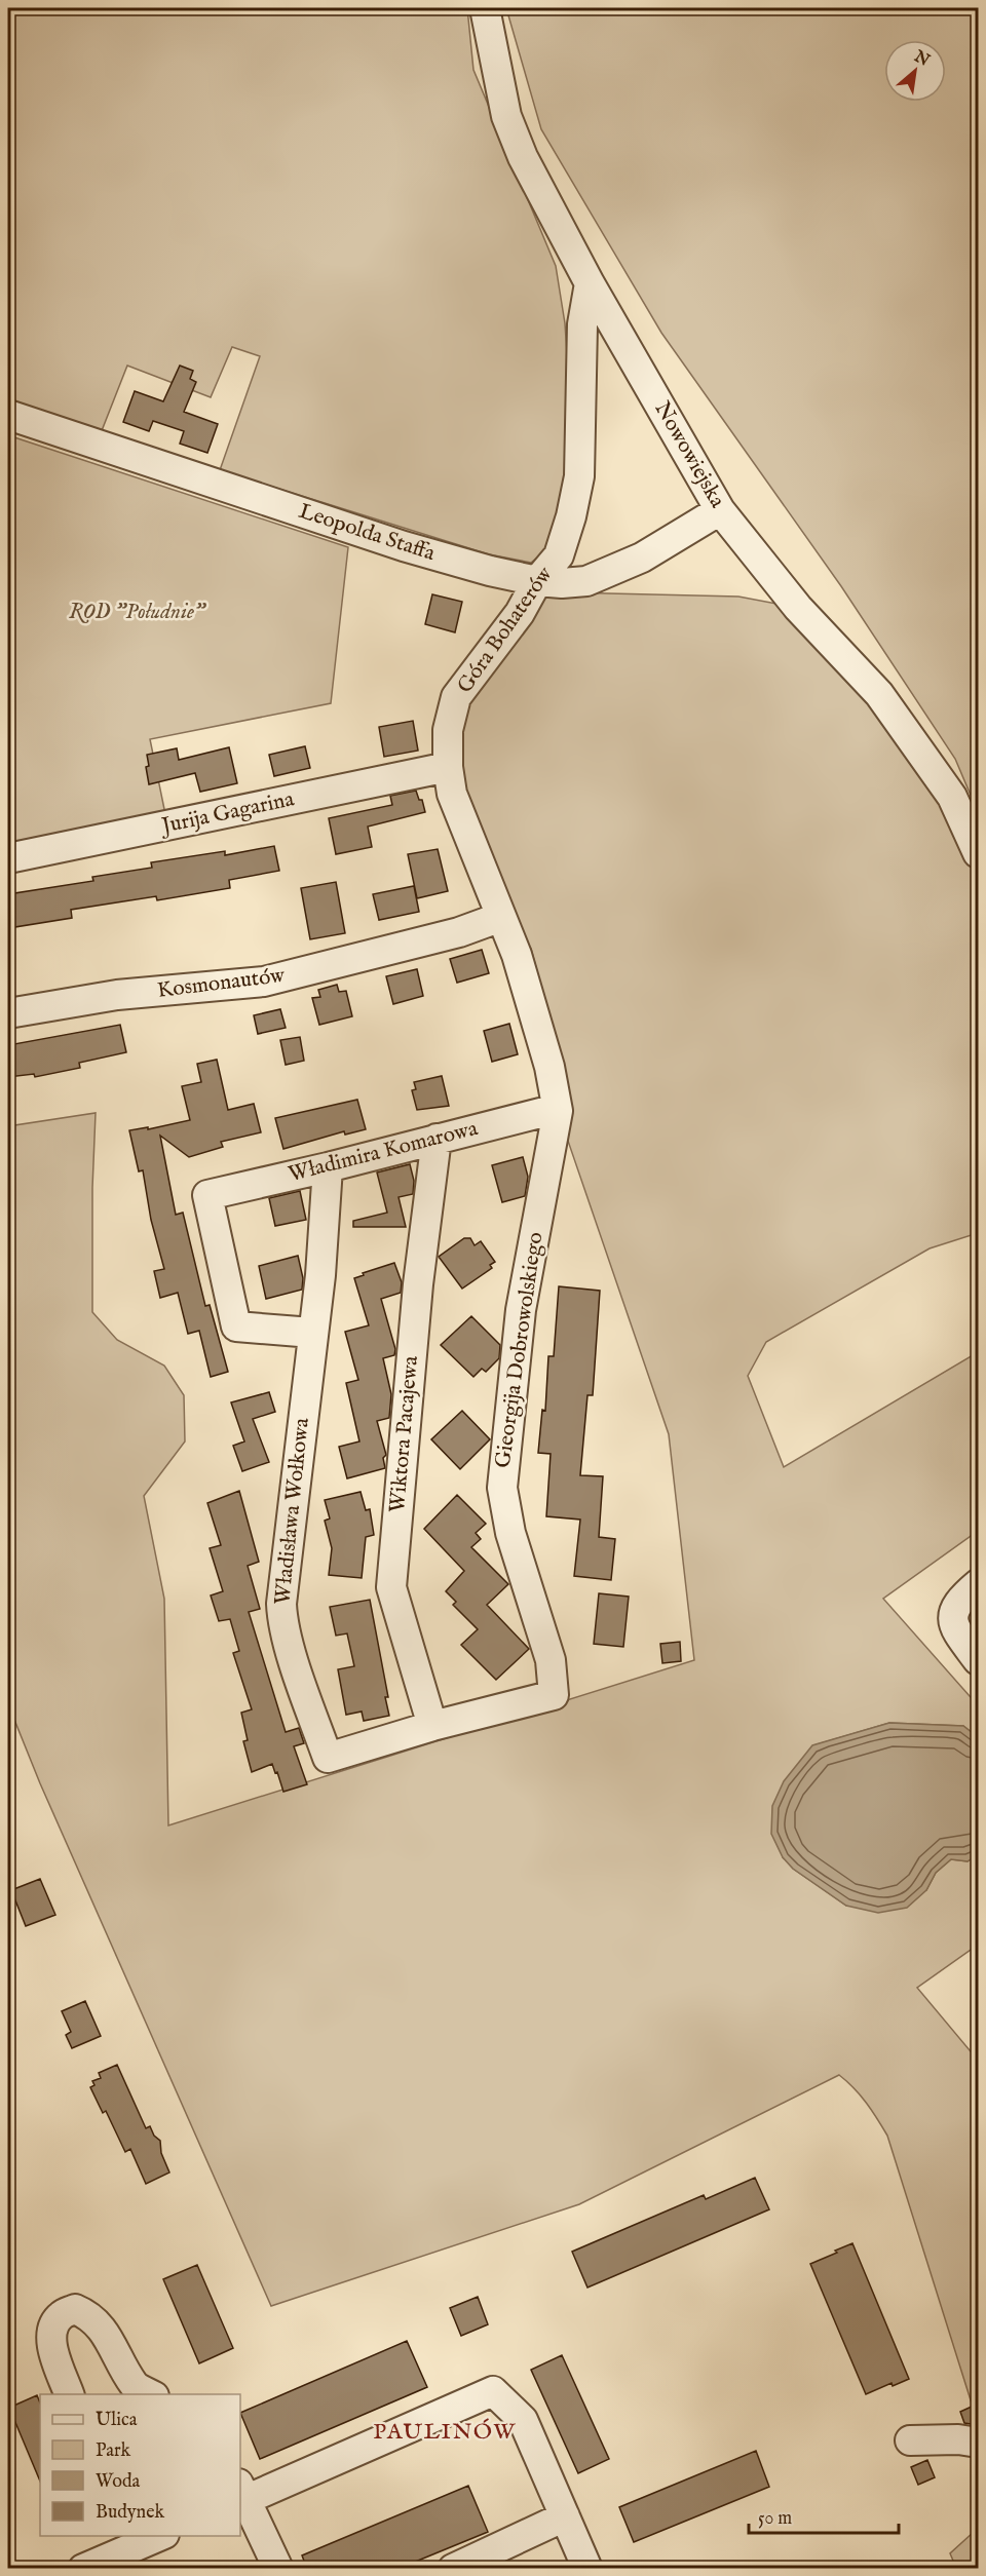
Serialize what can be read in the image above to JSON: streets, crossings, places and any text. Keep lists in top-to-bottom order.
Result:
{
  "streets": {
    "street": [
      "Nowowiejska",
      "Leopolda Staffa",
      "Góra Bohaterów",
      "Jurija Gagarina",
      "Kosmonautów",
      "Władimira Komarowa",
      "Gieorgija Dobrowolskiego",
      "Wiktora Pacajewa",
      "Władisława Wołkowa"
    ]
  },
  "crossings": [
    ["Nowowiejska", "Leopolda Staffa"],
    ["Nowowiejska", "Góra Bohaterów"],
    ["Leopolda Staffa", "Góra Bohaterów"],
    ["Góra Bohaterów", "Jurija Gagarina"],
    ["Góra Bohaterów", "Kosmonautów"],
    ["Góra Bohaterów", "Władimira Komarowa"],
    ["Góra Bohaterów", "Gieorgija Dobrowolskiego"],
    ["Władimira Komarowa", "Gieorgija Dobrowolskiego"],
    ["Władimira Komarowa", "Wiktora Pacajewa"],
    ["Władimira Komarowa", "Władisława Wołkowa"],
    ["Gieorgija Dobrowolskiego", "Wiktora Pacajewa"],
    ["Gieorgija Dobrowolskiego", "Władisława Wołkowa"],
    ["Wiktora Pacajewa", "Władisława Wołkowa"]
  ],
  "districts": ["PAULINÓW"],
  "parks": ["ROD \"Południe\""],
  "legend": [
    "Ulica",
    "Park",
    "Woda",
    "Budynek"
  ],
  "scale_bar": "50 m",
  "north": "top right"
}
